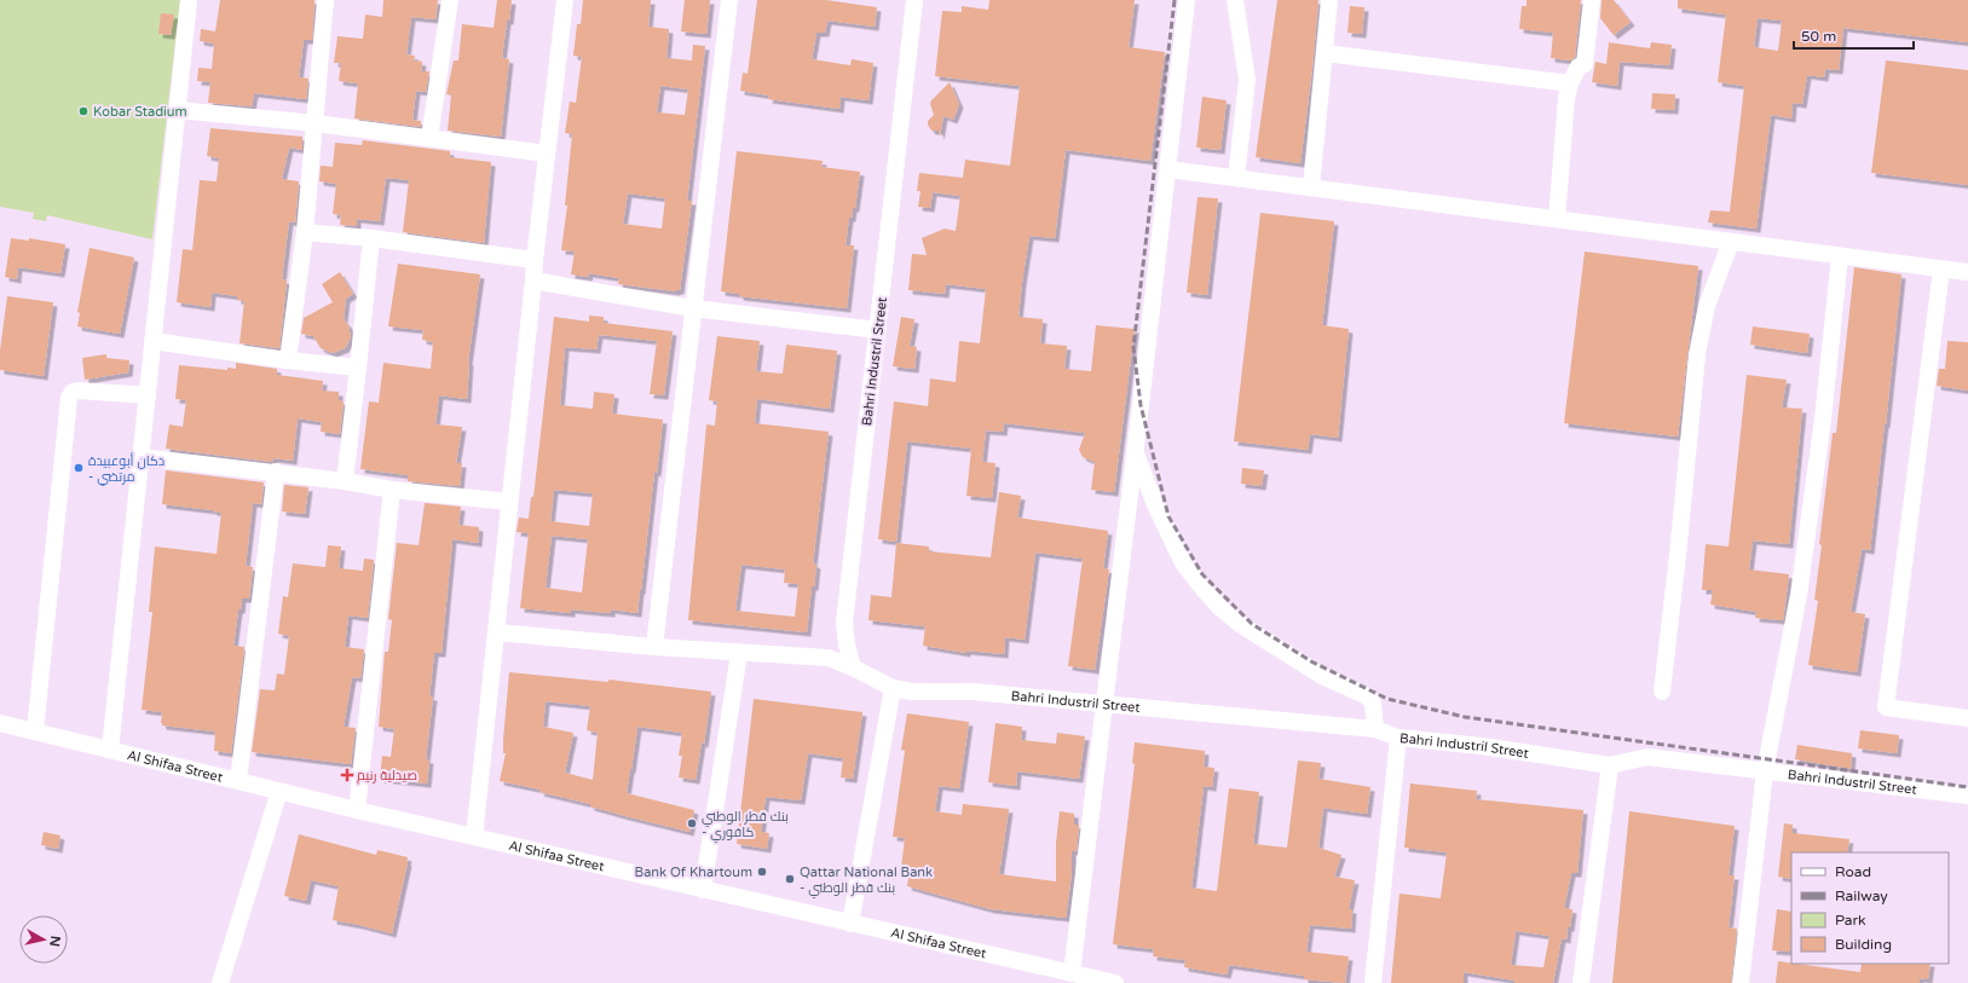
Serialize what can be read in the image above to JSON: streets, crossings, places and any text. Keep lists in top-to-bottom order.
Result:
{
  "streets": {
    "street": ["Bahri Industril Street", "Al Shifaa Street"]
  },
  "places": {
    "other": [
      "Kobar Stadium",
      "دكان أبوعبيدة - مرتضي",
      "بنك قطر الوطني - كافوري",
      "Bank Of Khartoum",
      "Qattar National Bank - بنك قطر الوطني"
    ],
    "health": ["صيدلية رنيم"]
  },
  "legend": [
    "Road",
    "Railway",
    "Park",
    "Building"
  ],
  "scale_bar": "50 m",
  "north": "right"
}
